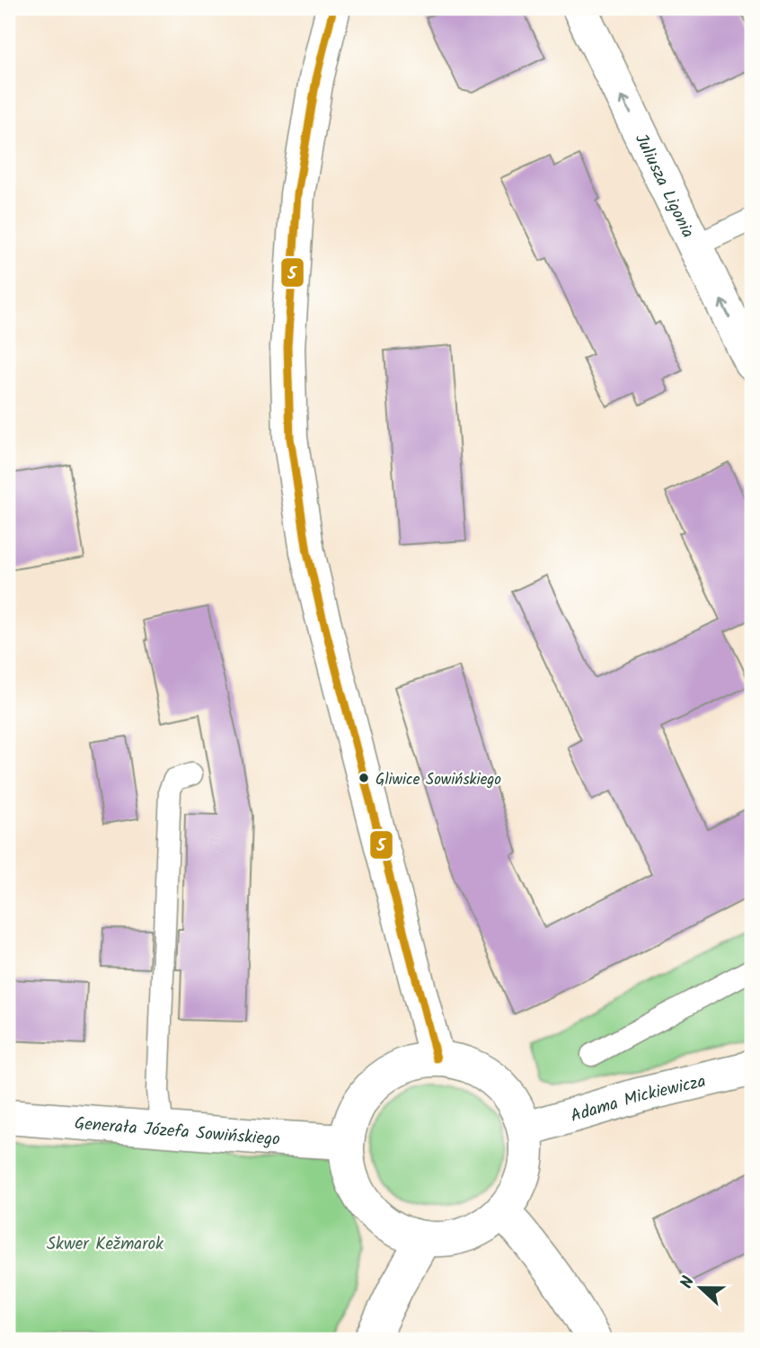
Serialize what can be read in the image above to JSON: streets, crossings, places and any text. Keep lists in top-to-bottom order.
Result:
{
  "streets": {
    "street": ["Juliusza Ligonia", "Adama Mickiewicza", "Generała Józefa Sowińskiego"]
  },
  "crossings": [
    ["Adama Mickiewicza", "Generała Józefa Sowińskiego"]
  ],
  "one_way": ["Juliusza Ligonia"],
  "parks": ["Skwer Kežmarok"],
  "places": ["Gliwice Sowińskiego"],
  "lines": ["transit line 5"],
  "north": "left"
}
